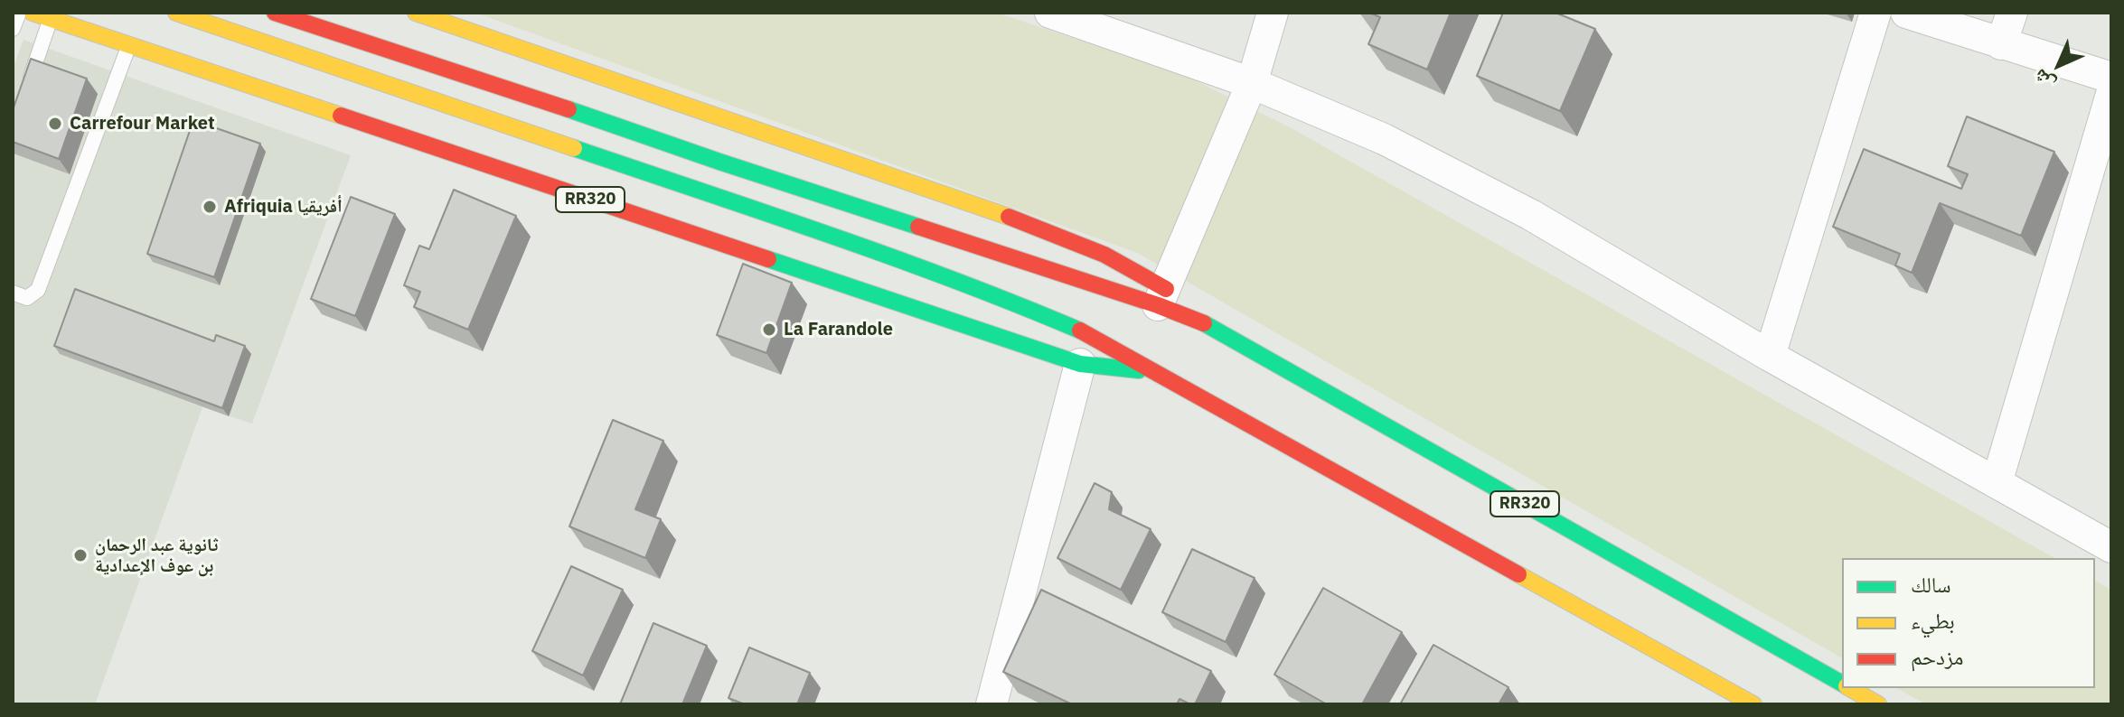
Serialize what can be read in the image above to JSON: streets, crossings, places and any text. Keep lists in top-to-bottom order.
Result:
{
  "streets": {
    "main road": ["RR320"]
  },
  "places": [
    "Carrefour Market",
    "Afriquia أفريقيا",
    "La Farandole",
    "ثانوية عبد الرحمان بن عوف الإعدادية"
  ],
  "legend": ["سالك", "بطيء", "مزدحم"],
  "north": "bottom left"
}
